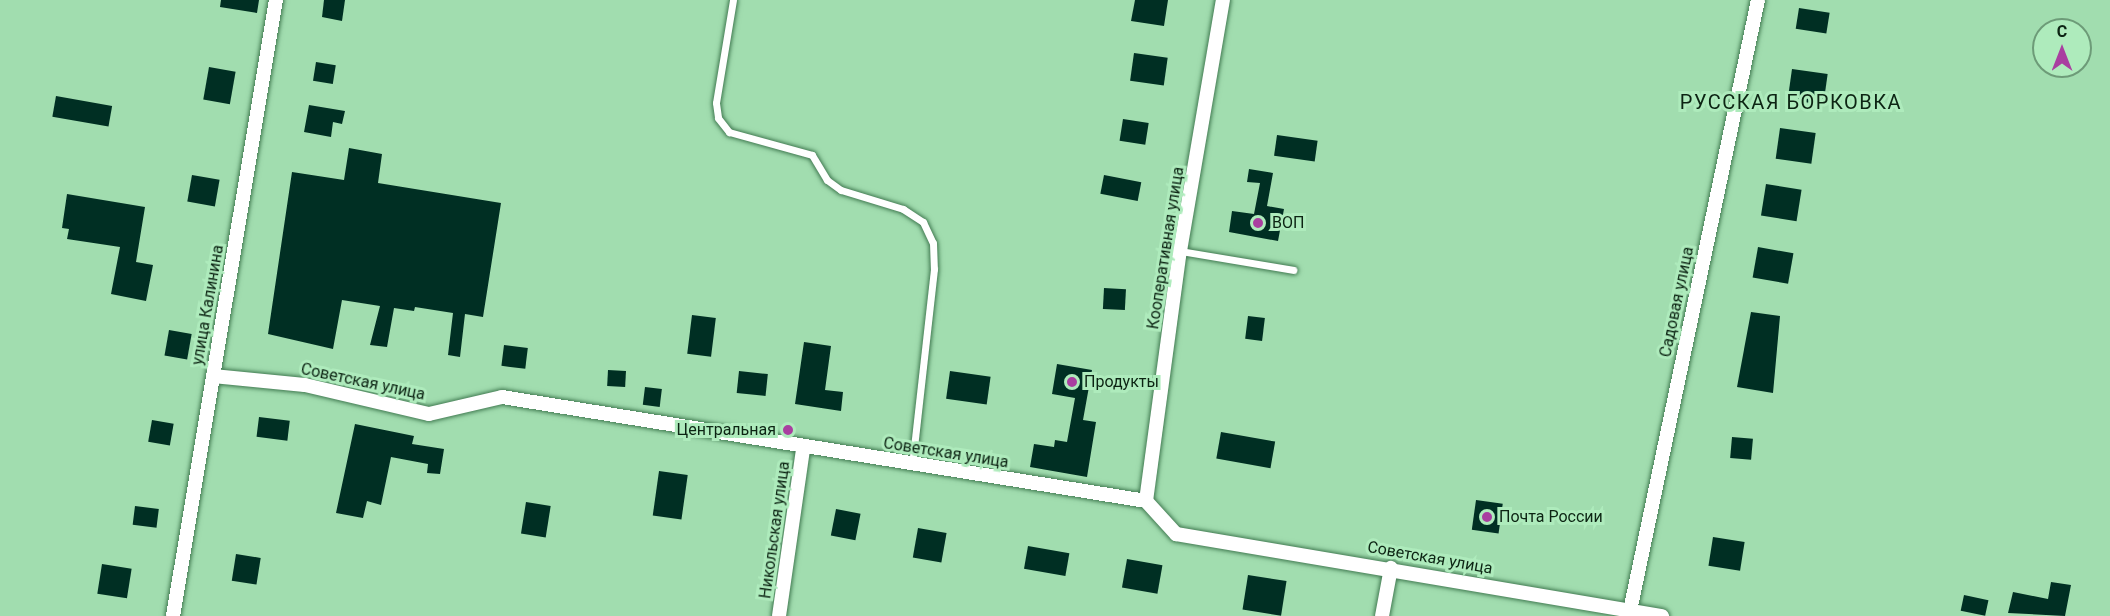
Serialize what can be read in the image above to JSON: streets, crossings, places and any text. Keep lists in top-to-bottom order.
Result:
{
  "streets": {
    "street": [
      "Кооперативная улица",
      "Садовая улица",
      "улица Калинина",
      "Советская улица",
      "Никольская улица"
    ]
  },
  "crossings": [
    ["Кооперативная улица", "Советская улица"],
    ["Садовая улица", "Советская улица"],
    ["улица Калинина", "Советская улица"],
    ["Советская улица", "Никольская улица"]
  ],
  "districts": ["РУССКАЯ БОРКОВКА"],
  "places": [
    "ВОП",
    "Продукты",
    "Центральная",
    "Почта России"
  ],
  "north": "top"
}
